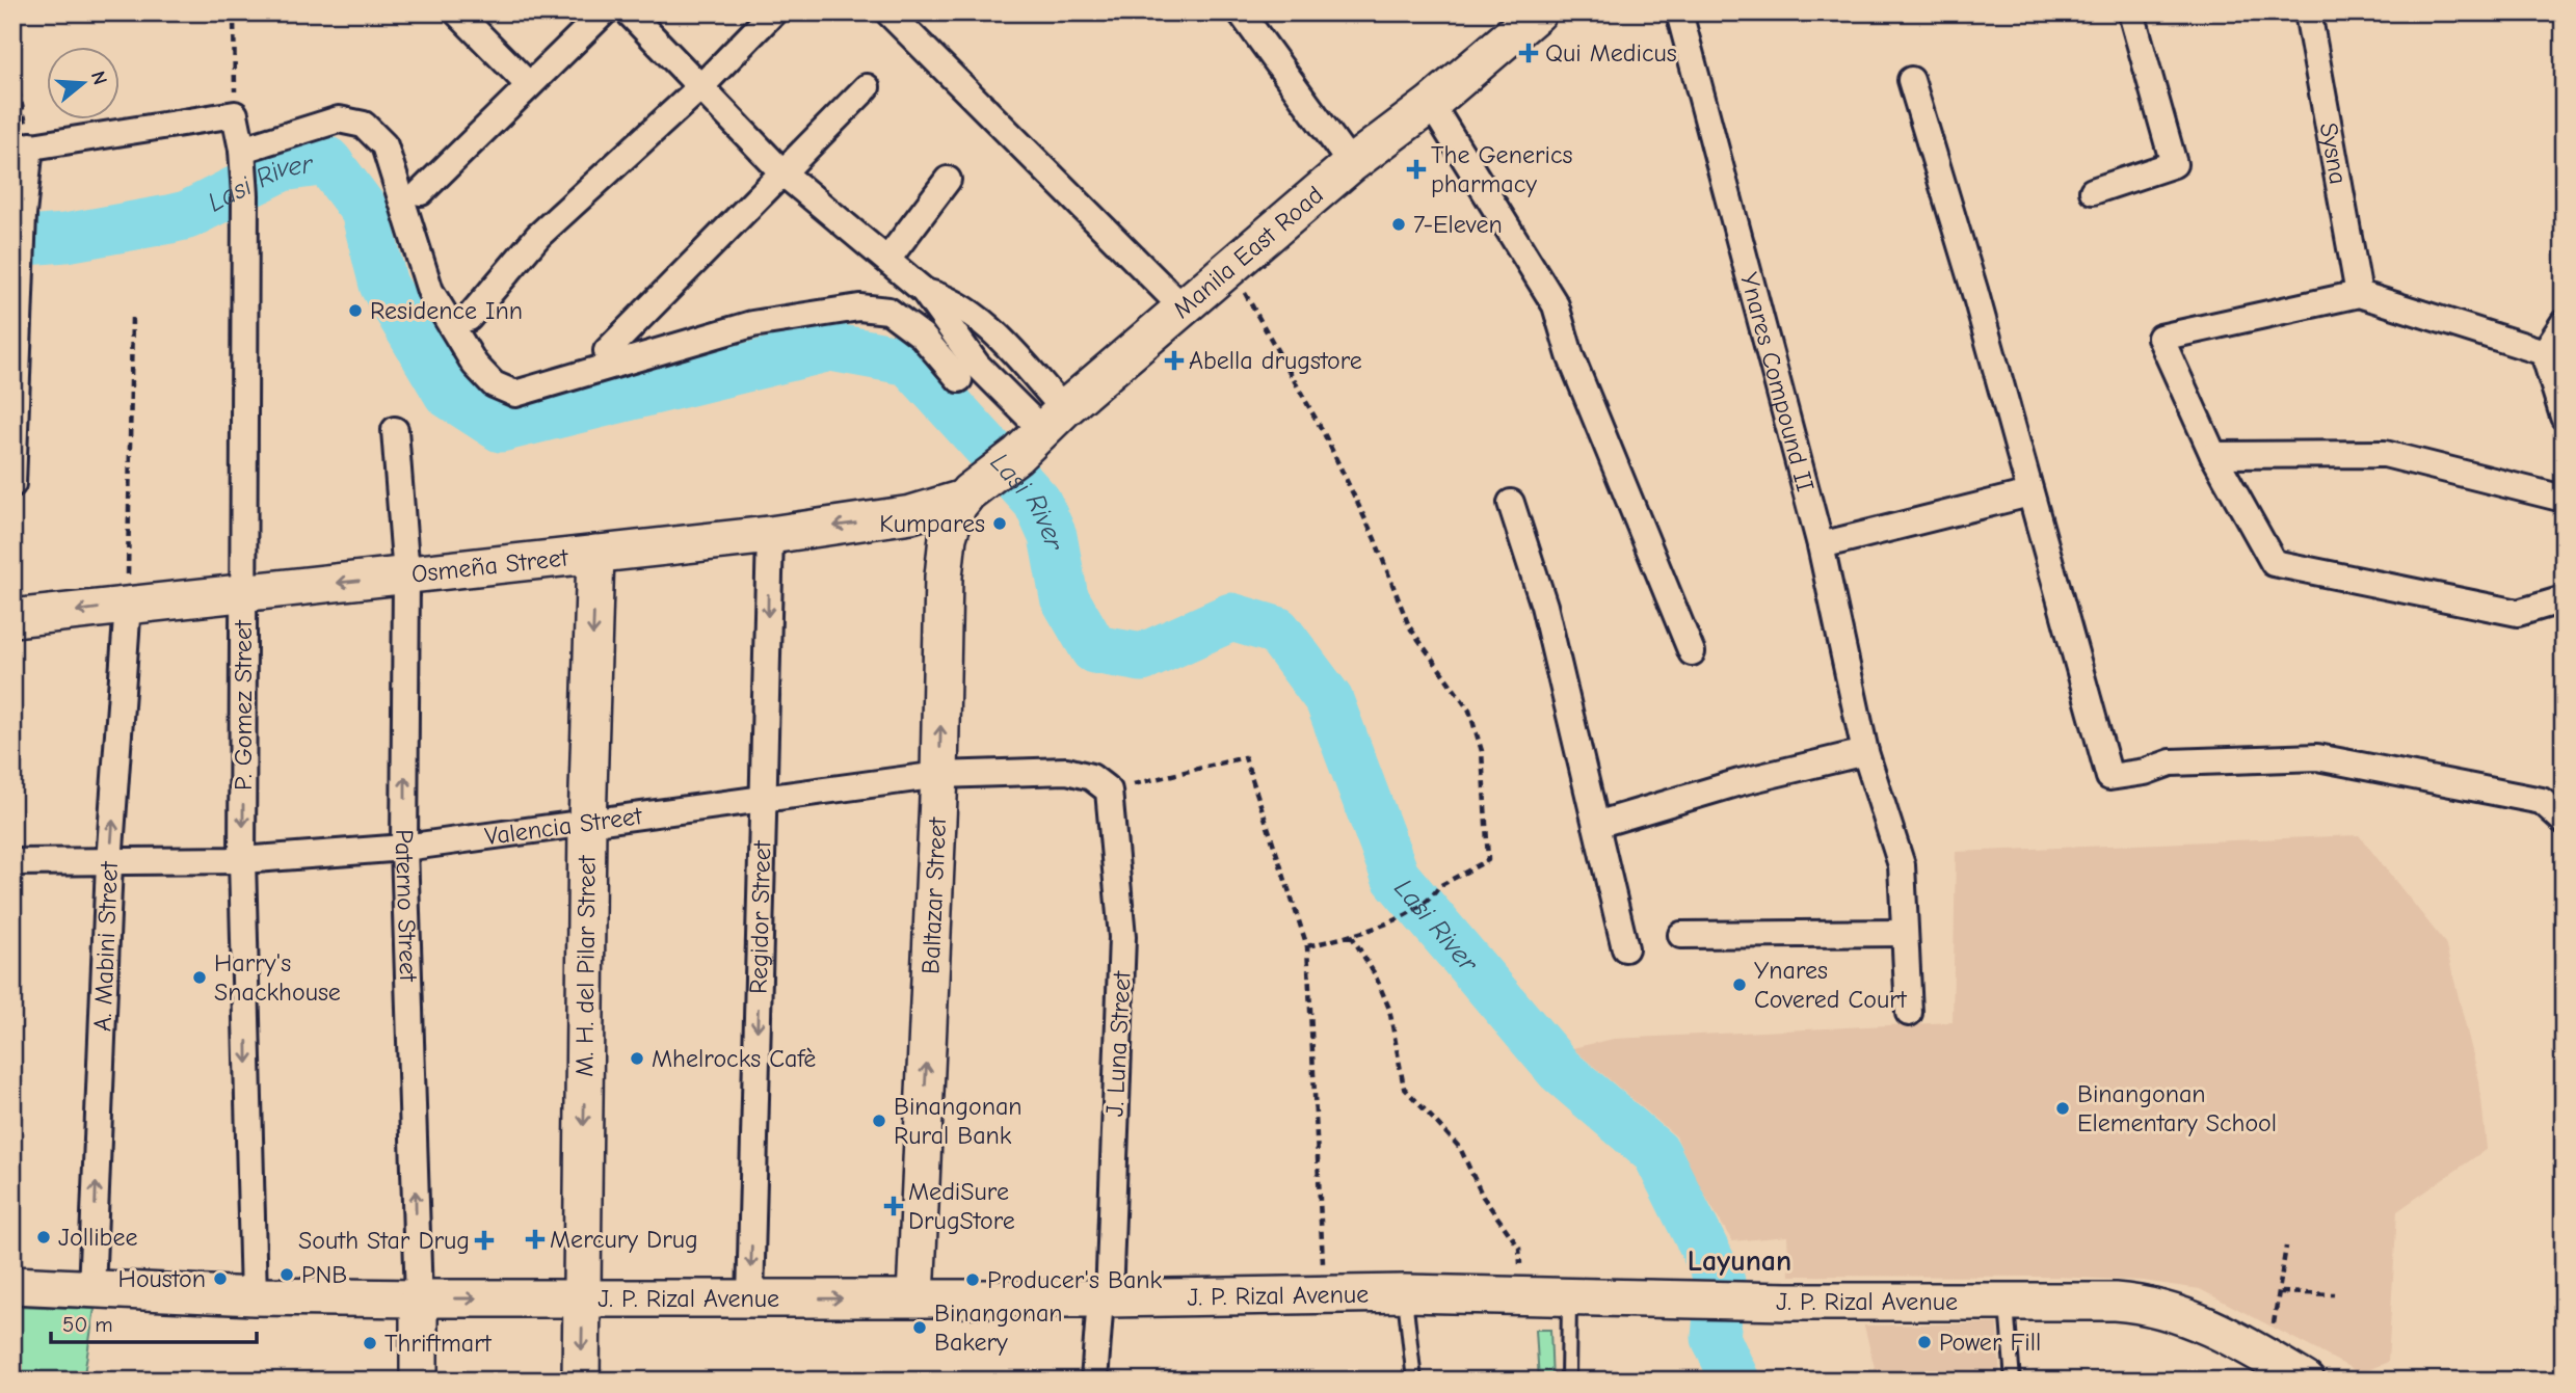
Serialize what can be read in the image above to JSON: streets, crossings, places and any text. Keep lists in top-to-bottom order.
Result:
{
  "streets": {
    "main road": [
      "Manila East Road",
      "Osmeña Street",
      "Baltazar Street",
      "Paterno Street",
      "M. H. del Pilar Street",
      "J. P. Rizal Avenue"
    ],
    "street": [
      "Sysna",
      "Ynares Compound II",
      "P. Gomez Street",
      "Valencia Street",
      "Regidor Street",
      "A. Mabini Street",
      "J. Luna Street"
    ]
  },
  "crossings": [
    ["Manila East Road", "Osmeña Street"],
    ["Manila East Road", "Baltazar Street"],
    ["Osmeña Street", "P. Gomez Street"],
    ["Osmeña Street", "Baltazar Street"],
    ["Osmeña Street", "Paterno Street"],
    ["Osmeña Street", "Regidor Street"],
    ["Osmeña Street", "A. Mabini Street"],
    ["Osmeña Street", "M. H. del Pilar Street"],
    ["P. Gomez Street", "Valencia Street"],
    ["P. Gomez Street", "J. P. Rizal Avenue"],
    ["Valencia Street", "Baltazar Street"],
    ["Valencia Street", "Paterno Street"],
    ["Valencia Street", "Regidor Street"],
    ["Valencia Street", "A. Mabini Street"],
    ["Valencia Street", "M. H. del Pilar Street"],
    ["Valencia Street", "J. Luna Street"],
    ["Baltazar Street", "J. P. Rizal Avenue"],
    ["Paterno Street", "J. P. Rizal Avenue"],
    ["Regidor Street", "J. P. Rizal Avenue"],
    ["A. Mabini Street", "J. P. Rizal Avenue"],
    ["M. H. del Pilar Street", "J. P. Rizal Avenue"],
    ["J. Luna Street", "J. P. Rizal Avenue"]
  ],
  "one_way": [
    "Osmeña Street",
    "P. Gomez Street",
    "Baltazar Street",
    "Paterno Street",
    "Regidor Street",
    "A. Mabini Street",
    "M. H. del Pilar Street"
  ],
  "districts": ["Layunan"],
  "water": ["Lasi River"],
  "places": {
    "health": [
      "Qui Medicus",
      "The Generics pharmacy",
      "Abella drugstore",
      "MediSure DrugStore",
      "Mercury Drug",
      "South Star Drug"
    ],
    "other": [
      "7-Eleven",
      "Residence Inn",
      "Kumpares",
      "Harry's Snackhouse",
      "Ynares Covered Court",
      "Mhelrocks Cafè",
      "Binangonan Elementary School",
      "Binangonan Rural Bank",
      "Jollibee",
      "PNB",
      "Houston",
      "Producer's Bank",
      "Binangonan Bakery",
      "Power Fill",
      "Thriftmart"
    ]
  },
  "scale_bar": "50 m",
  "north": "right"
}
